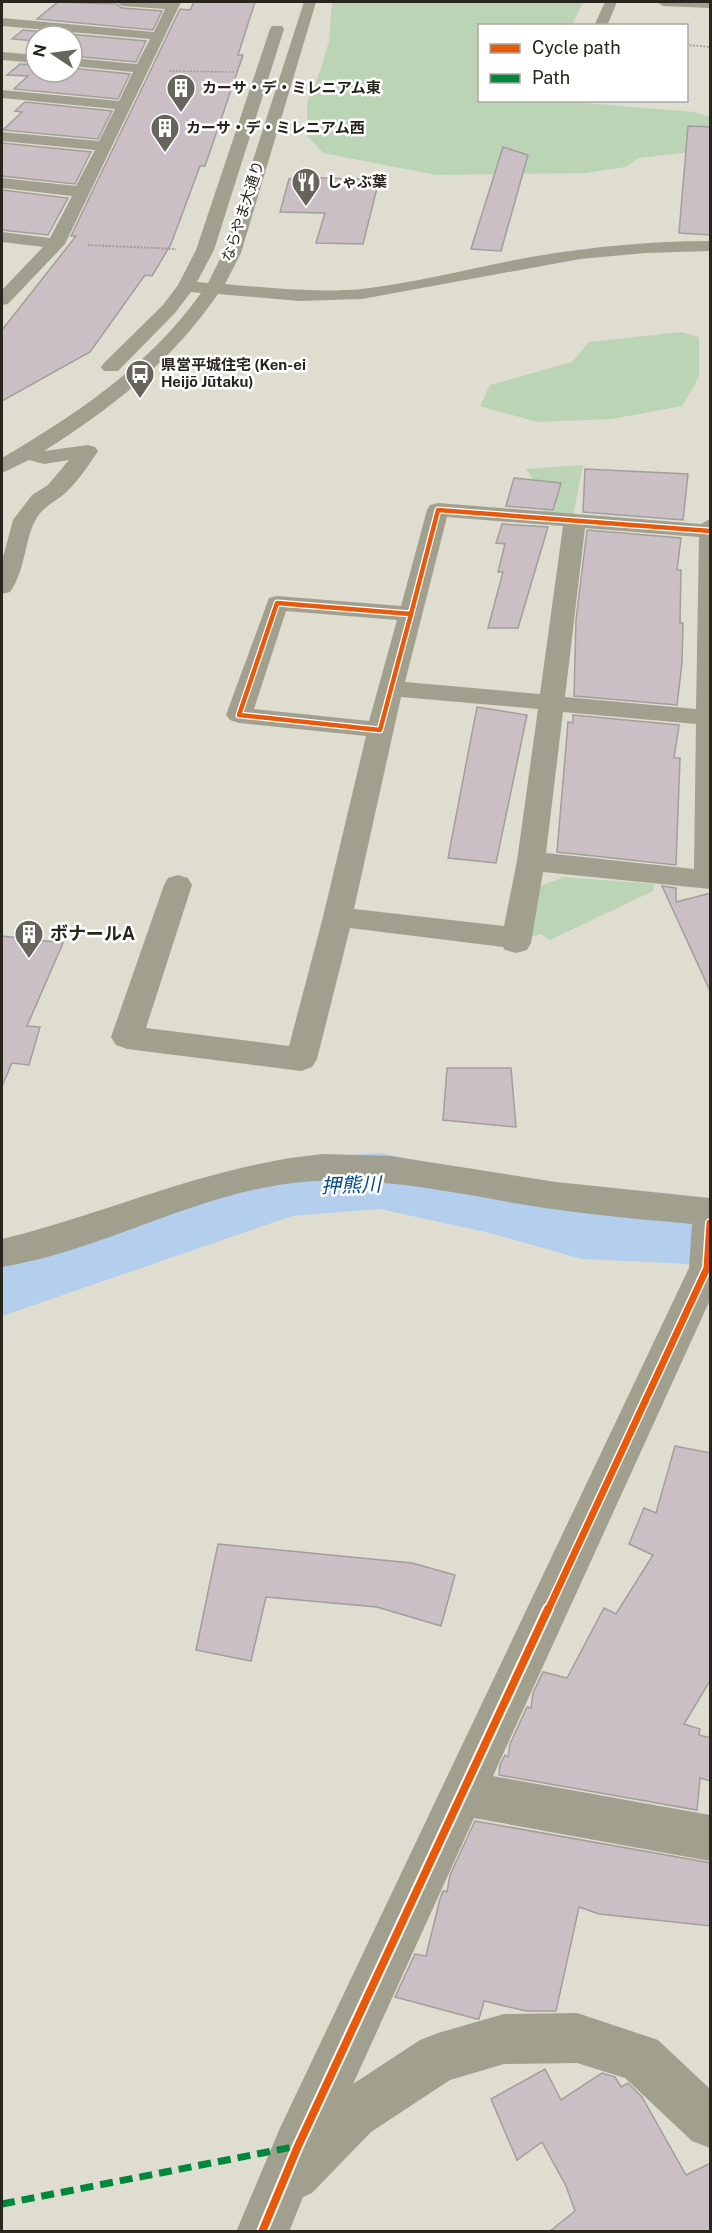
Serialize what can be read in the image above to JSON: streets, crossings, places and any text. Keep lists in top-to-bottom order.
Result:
{
  "streets": {
    "street": ["ならやま大通り"]
  },
  "water": ["押熊川"],
  "places": {
    "building": ["カーサ・デ・ミレニアム東", "カーサ・デ・ミレニアム西", "ボナールA"],
    "restaurant": ["しゃぶ葉"],
    "bus stop": ["県営平城住宅 (Ken-ei Heijō Jūtaku)"]
  },
  "legend": ["Cycle path", "Path"],
  "north": "left"
}
